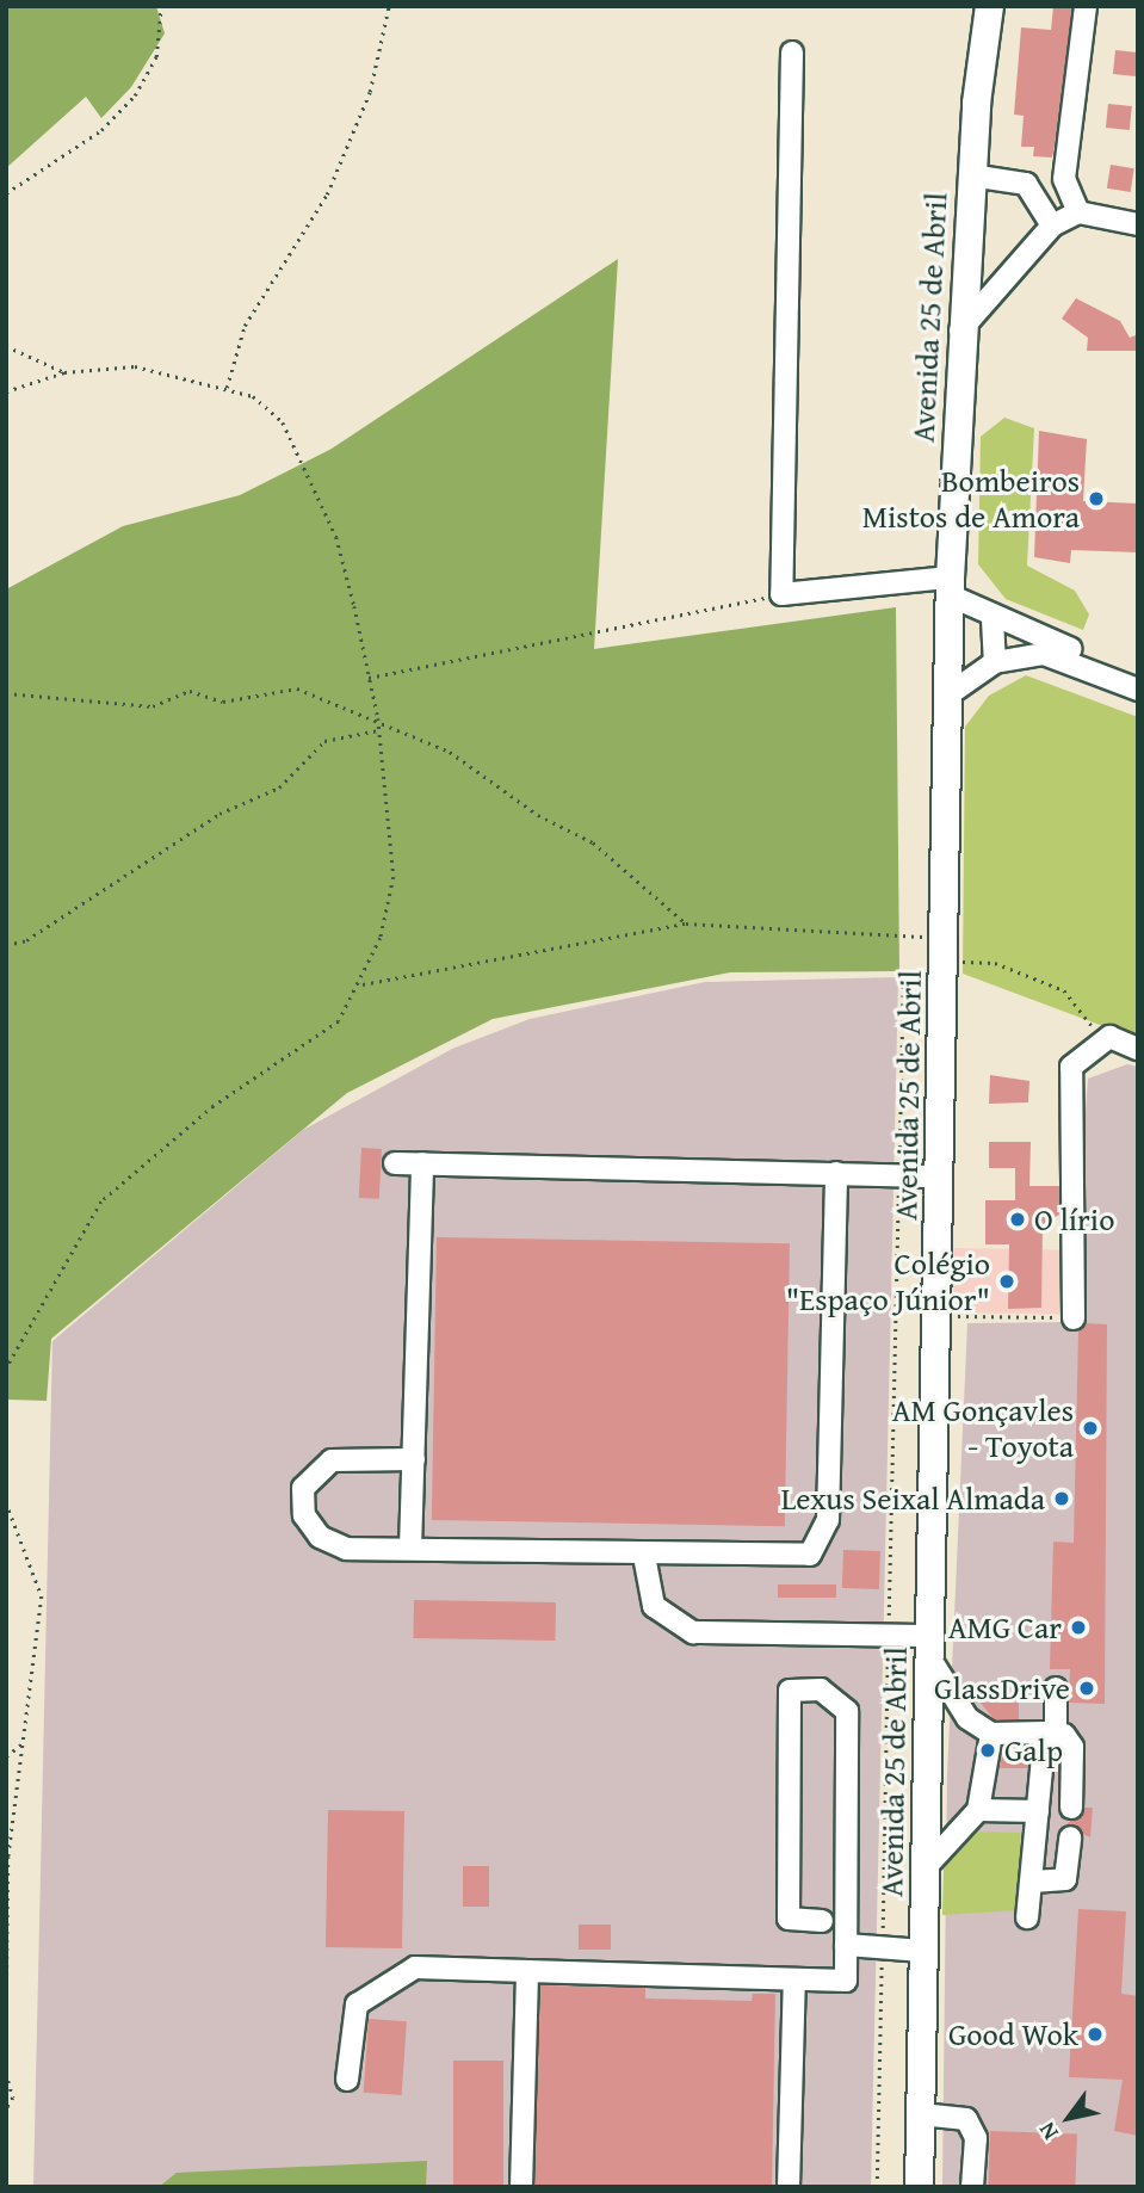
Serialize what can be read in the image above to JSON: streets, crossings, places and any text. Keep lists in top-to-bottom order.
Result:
{
  "streets": {
    "main road": ["Avenida 25 de Abril"]
  },
  "places": [
    "Bombeiros Mistos de Amora",
    "O lírio",
    "Colégio \"Espaço Júnior\"",
    "AM Gonçavles - Toyota",
    "Lexus Seixal Almada",
    "AMG Car",
    "GlassDrive",
    "Galp",
    "Good Wok"
  ],
  "north": "bottom left"
}
